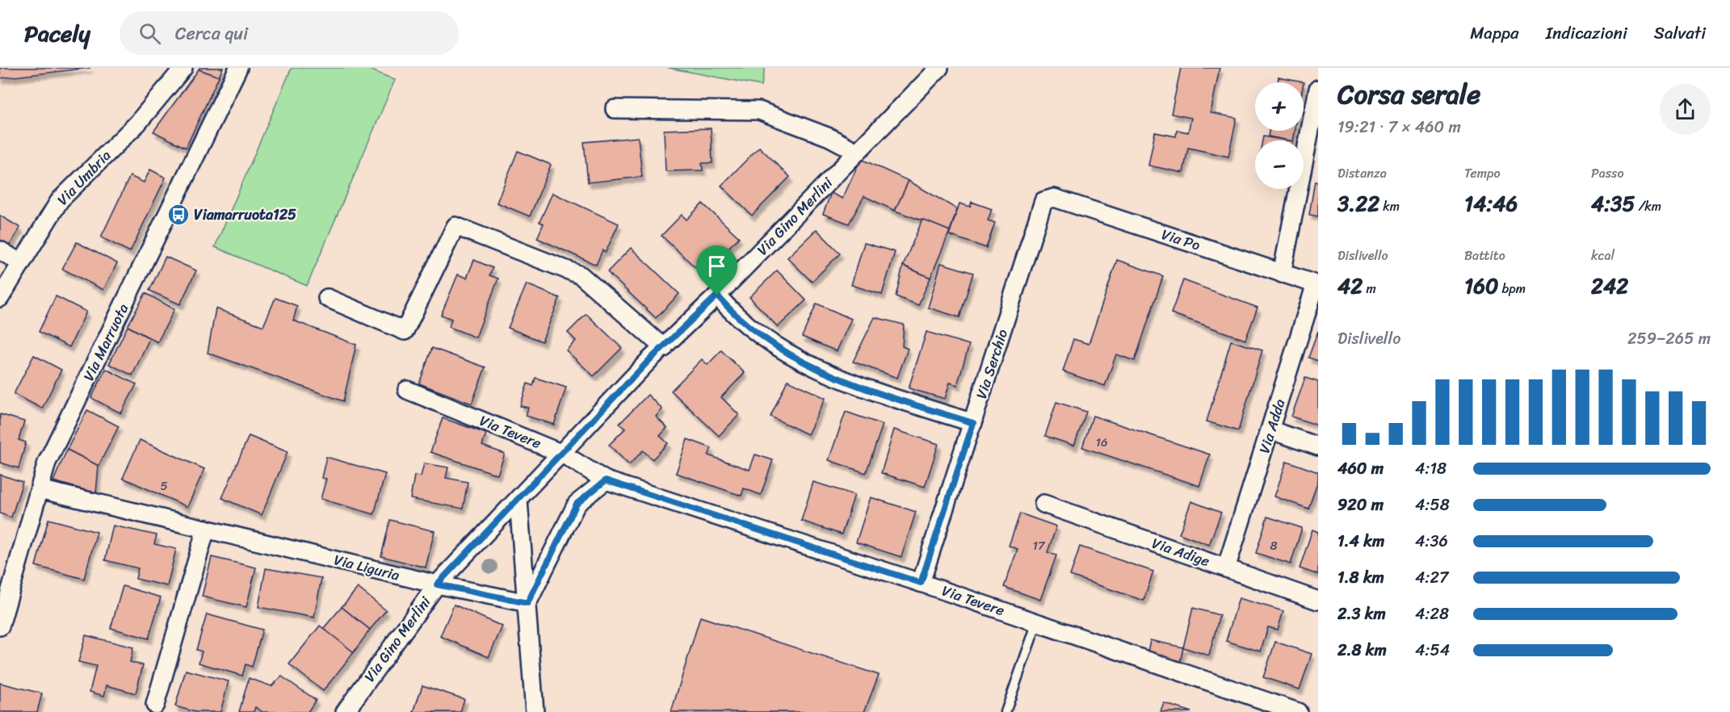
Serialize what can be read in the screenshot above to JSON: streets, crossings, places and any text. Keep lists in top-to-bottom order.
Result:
{
  "streets": {
    "street": [
      "Via Umbria",
      "Via Gino Merlini",
      "Via Po",
      "Via Marruota",
      "Via Serchio",
      "Via Adda",
      "Via Tevere",
      "Via Adige",
      "Via Liguria"
    ]
  },
  "crossings": [
    ["Via Gino Merlini", "Via Tevere"],
    ["Via Gino Merlini", "Via Liguria"],
    ["Via Po", "Via Serchio"],
    ["Via Po", "Via Adda"],
    ["Via Marruota", "Via Liguria"],
    ["Via Serchio", "Via Tevere"],
    ["Via Adda", "Via Adige"]
  ],
  "places": {
    "bus stop": ["Viamarruota125"]
  },
  "house_numbers": [
    "16",
    "5",
    "17",
    "8"
  ],
  "page": {
    "header": "Pacely",
    "search": "Cerca qui",
    "nav": ["Mappa", "Indicazioni", "Salvati"],
    "heading": ["Corsa serale", "19:21 · 7 × 460 m"],
    "map_buttons": ["+", "−"],
    "stats": [
      ["Distanza", "3.22 km"],
      ["Tempo", "14:46"],
      ["Passo", "4:35 /km"],
      ["Dislivello", "42 m"],
      ["Battito", "160 bpm"],
      ["kcal", "242"]
    ],
    "chart": ["Dislivello", "259–265 m"],
    "list": [
      {
        "name": "460 m",
        "note": "4:18"
      },
      {
        "name": "920 m",
        "note": "4:58"
      },
      {
        "name": "1.4 km",
        "note": "4:36"
      },
      {
        "name": "1.8 km",
        "note": "4:27"
      },
      {
        "name": "2.3 km",
        "note": "4:28"
      },
      {
        "name": "2.8 km",
        "note": "4:54"
      }
    ]
  }
}
